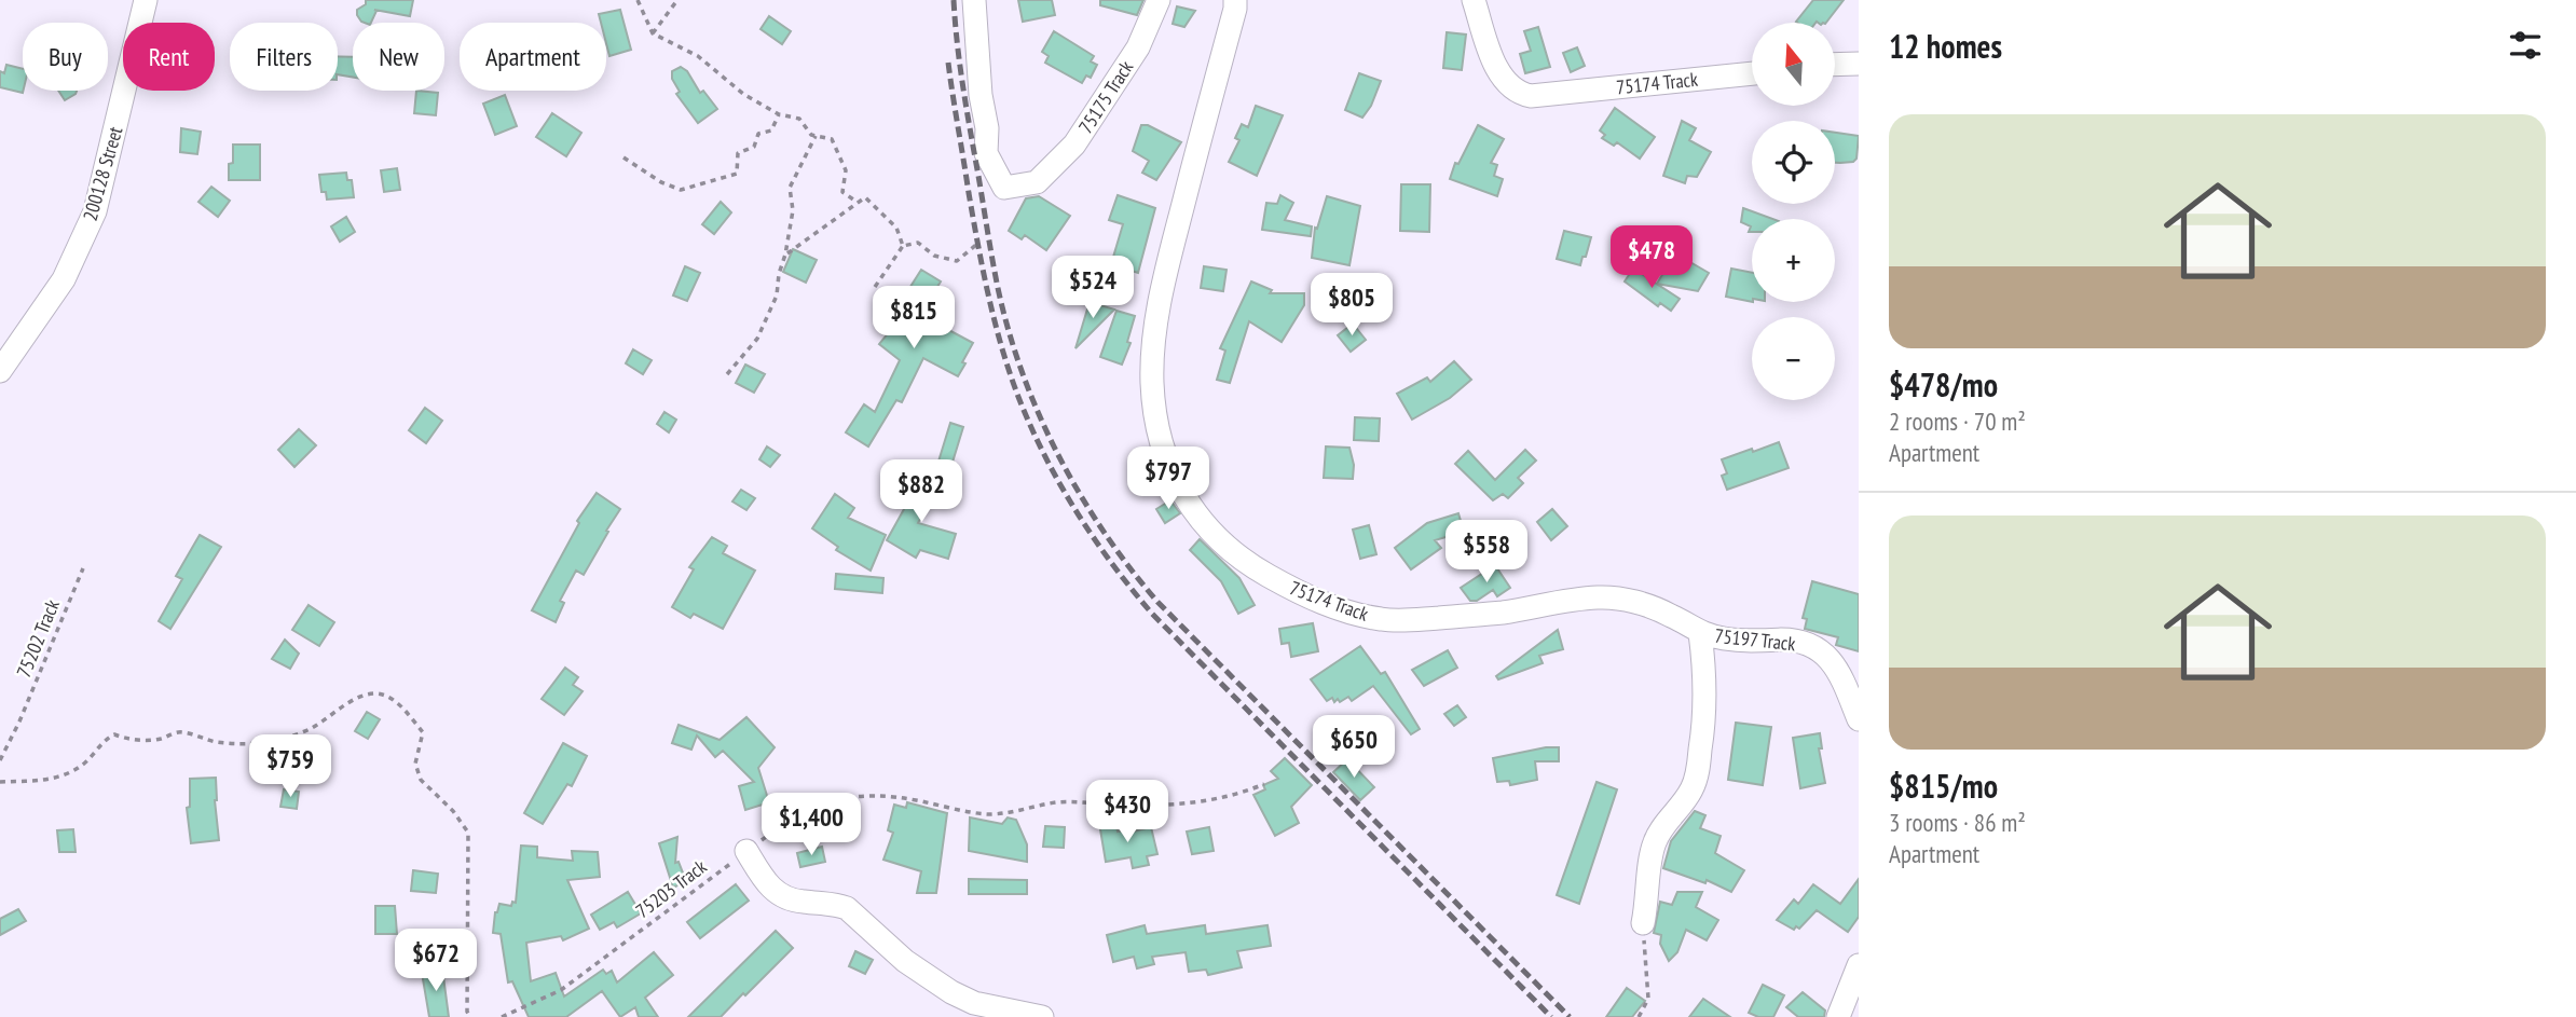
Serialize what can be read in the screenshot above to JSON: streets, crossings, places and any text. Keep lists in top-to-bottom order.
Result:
{
  "streets": {
    "street": [
      "75174 Track",
      "75175 Track",
      "200128 Street",
      "75197 Track"
    ],
    "path": ["75202 Track", "75203 Track"]
  },
  "crossings": [
    ["75174 Track", "75197 Track"]
  ],
  "north": "top",
  "page": {
    "heading": "12 homes",
    "map_buttons": ["+", "−"],
    "chip": [
      "Buy",
      "Rent",
      "Filters",
      "New",
      "Apartment"
    ],
    "list": [
      {
        "name": "$478/mo",
        "note": "2 rooms · 70 m² · Apartment"
      },
      {
        "name": "$815/mo",
        "note": "3 rooms · 86 m² · Apartment"
      }
    ],
    "price": [
      "$478",
      "$524",
      "$805",
      "$815",
      "$797",
      "$882",
      "$558",
      "$650",
      "$759",
      "$430",
      "$1,400",
      "$672"
    ]
  }
}
